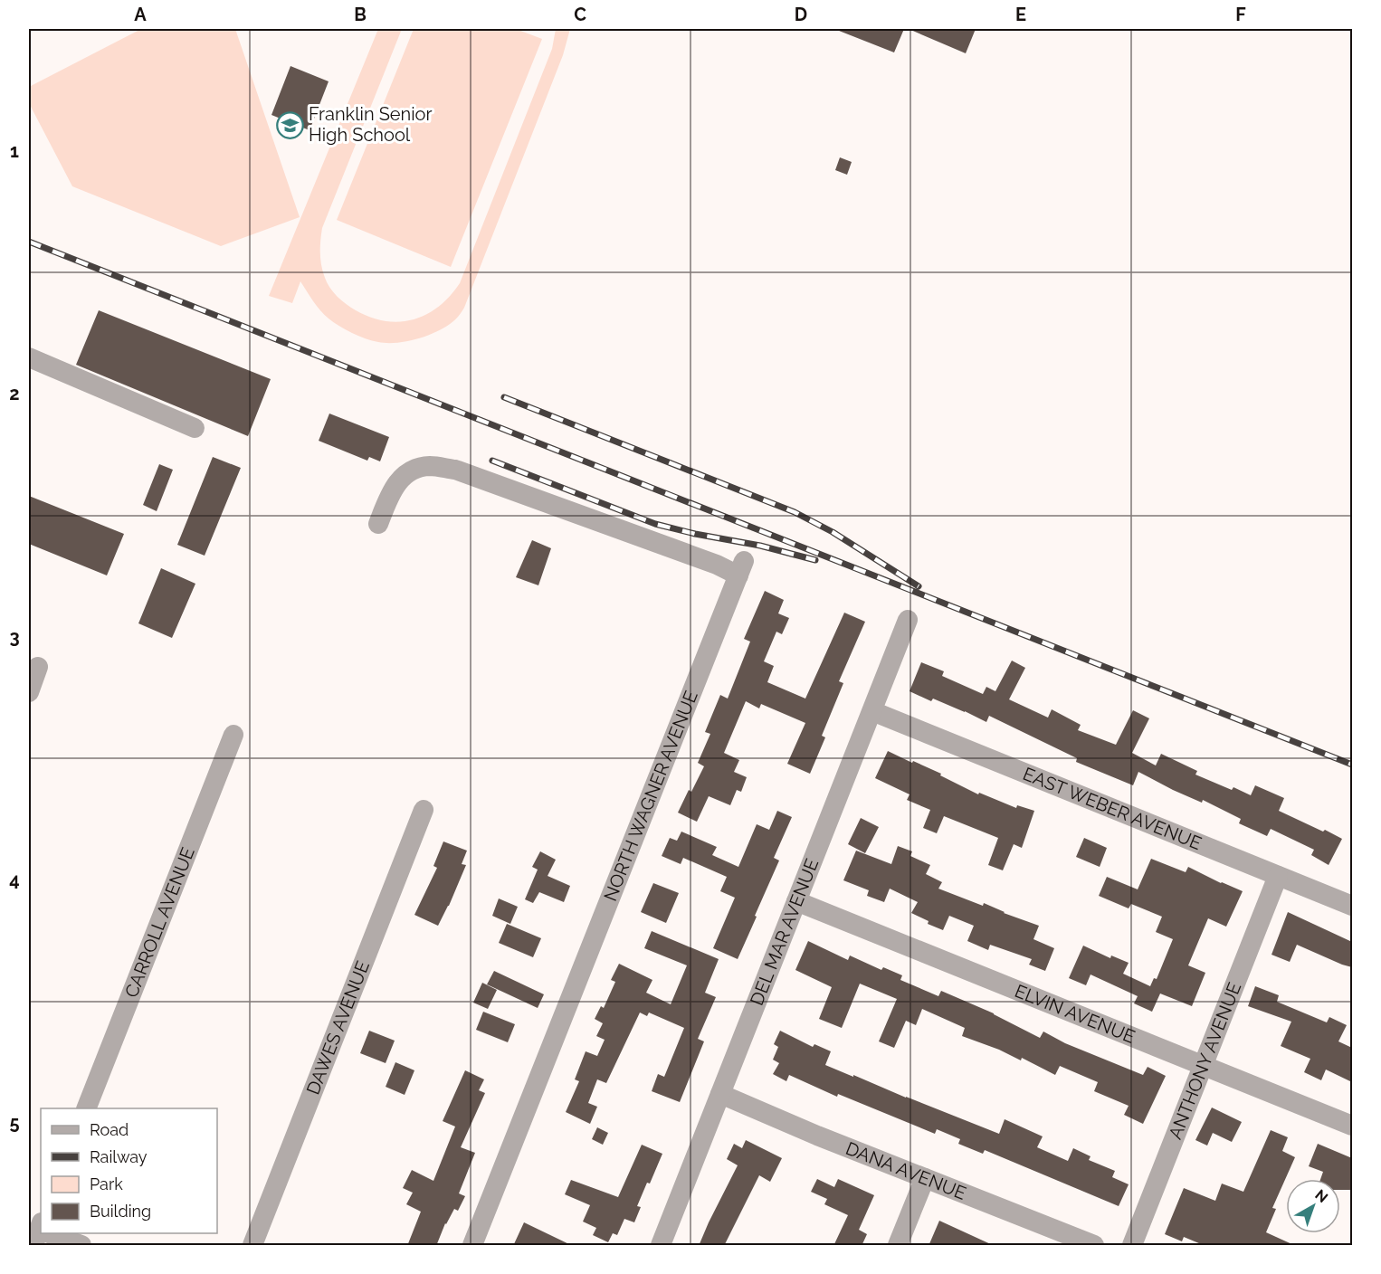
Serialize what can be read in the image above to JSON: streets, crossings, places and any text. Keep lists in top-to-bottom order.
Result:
{
  "streets": {
    "street": [
      "NORTH WAGNER AVENUE",
      "EAST WEBER AVENUE",
      "CARROLL AVENUE",
      "DEL MAR AVENUE",
      "ELVIN AVENUE",
      "DAWES AVENUE",
      "ANTHONY AVENUE",
      "DANA AVENUE"
    ]
  },
  "crossings": [
    ["EAST WEBER AVENUE", "DEL MAR AVENUE"],
    ["EAST WEBER AVENUE", "ANTHONY AVENUE"],
    ["DEL MAR AVENUE", "ELVIN AVENUE"],
    ["DEL MAR AVENUE", "DANA AVENUE"],
    ["ELVIN AVENUE", "ANTHONY AVENUE"]
  ],
  "places": {
    "school or university": ["Franklin Senior High School"]
  },
  "legend": [
    "Road",
    "Railway",
    "Park",
    "Building"
  ],
  "north": "top right",
  "grid": {
    "columns": [
      "A",
      "B",
      "C",
      "D",
      "E",
      "F"
    ],
    "rows": [
      "1",
      "2",
      "3",
      "4",
      "5"
    ]
  }
}
